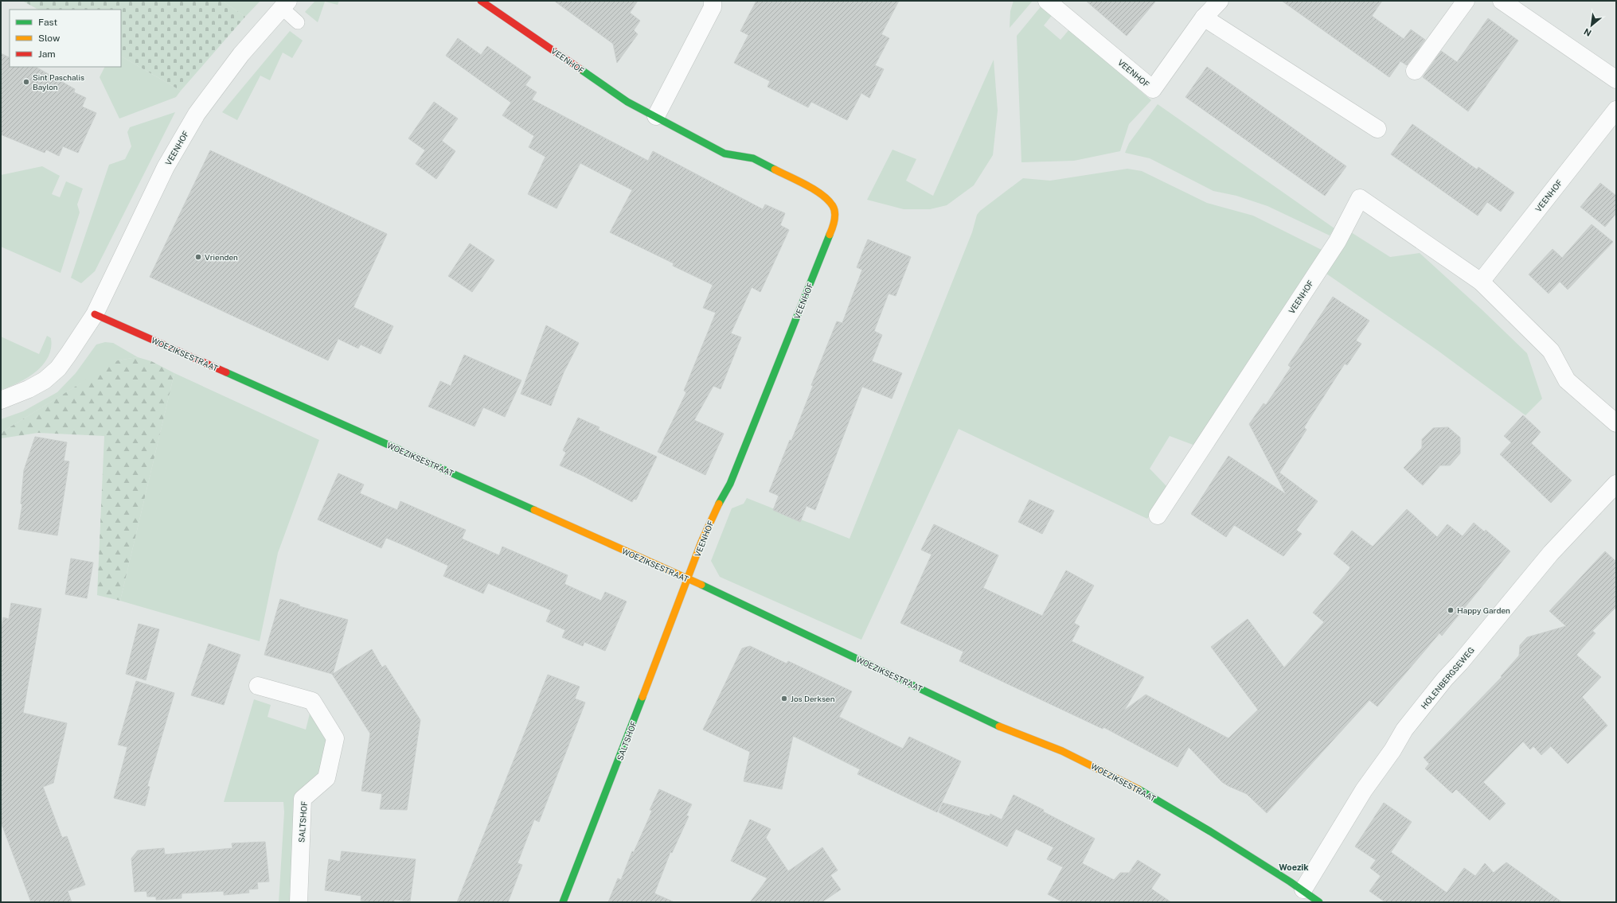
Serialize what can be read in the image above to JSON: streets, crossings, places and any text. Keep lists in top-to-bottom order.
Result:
{
  "streets": {
    "street": [
      "VEENHOF",
      "WOEZIKSESTRAAT",
      "HOLENBERGSEWEG",
      "SALTSHOF"
    ]
  },
  "crossings": [
    ["VEENHOF", "WOEZIKSESTRAAT"],
    ["VEENHOF", "SALTSHOF"],
    ["WOEZIKSESTRAAT", "HOLENBERGSEWEG"],
    ["WOEZIKSESTRAAT", "SALTSHOF"]
  ],
  "districts": ["Woezik"],
  "places": [
    "Sint Paschalis Baylon",
    "Vrienden",
    "Happy Garden",
    "Jos Derksen"
  ],
  "legend": ["Fast", "Slow", "Jam"],
  "north": "bottom left"
}
